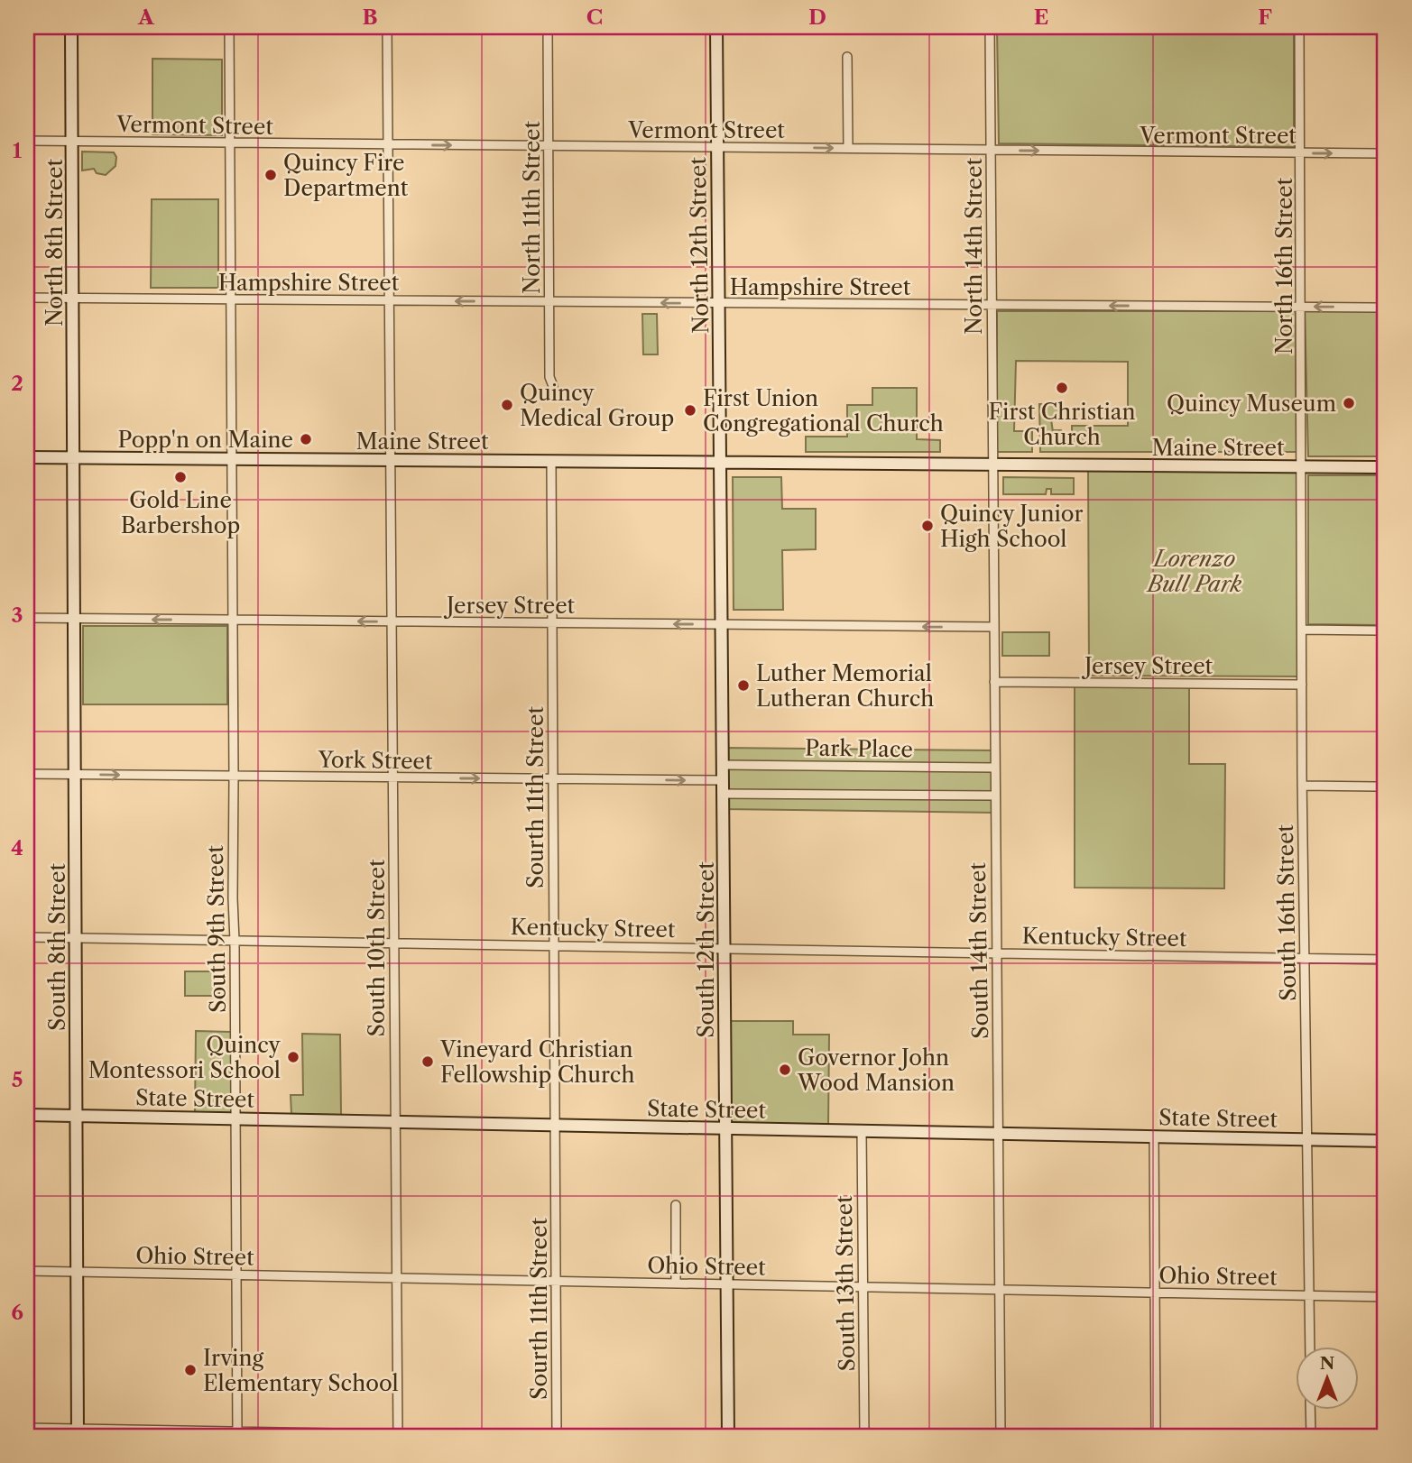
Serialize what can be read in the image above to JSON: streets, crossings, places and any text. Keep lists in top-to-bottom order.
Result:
{
  "streets": {
    "street": [
      "Vermont Street",
      "North 11th Street",
      "North 8th Street",
      "North 12th Street",
      "North 14th Street",
      "North 16th Street",
      "Hampshire Street",
      "Maine Street",
      "Jersey Street",
      "Park Place",
      "York Street",
      "Sourth 11th Street",
      "South 16th Street",
      "Kentucky Street",
      "South 9th Street",
      "South 8th Street",
      "South 10th Street",
      "South 12th Street",
      "South 14th Street",
      "State Street",
      "Ohio Street",
      "South 13th Street"
    ]
  },
  "crossings": [
    ["Vermont Street", "North 11th Street"],
    ["Vermont Street", "North 8th Street"],
    ["Vermont Street", "North 12th Street"],
    ["Vermont Street", "North 14th Street"],
    ["Vermont Street", "North 16th Street"],
    ["Vermont Street", "South 9th Street"],
    ["Vermont Street", "South 10th Street"],
    ["North 11th Street", "Hampshire Street"],
    ["North 8th Street", "Hampshire Street"],
    ["North 8th Street", "Maine Street"],
    ["North 8th Street", "South 8th Street"],
    ["North 12th Street", "Hampshire Street"],
    ["North 12th Street", "Maine Street"],
    ["North 12th Street", "South 12th Street"],
    ["North 14th Street", "Hampshire Street"],
    ["North 14th Street", "Maine Street"],
    ["North 14th Street", "South 14th Street"],
    ["North 16th Street", "Hampshire Street"],
    ["North 16th Street", "Maine Street"],
    ["North 16th Street", "South 16th Street"],
    ["Hampshire Street", "South 9th Street"],
    ["Hampshire Street", "South 10th Street"],
    ["Maine Street", "Sourth 11th Street"],
    ["Maine Street", "South 16th Street"],
    ["Maine Street", "South 9th Street"],
    ["Maine Street", "South 8th Street"],
    ["Maine Street", "South 10th Street"],
    ["Maine Street", "South 12th Street"],
    ["Maine Street", "South 14th Street"],
    ["Jersey Street", "Sourth 11th Street"],
    ["Jersey Street", "South 16th Street"],
    ["Jersey Street", "South 9th Street"],
    ["Jersey Street", "South 8th Street"],
    ["Jersey Street", "South 10th Street"],
    ["Jersey Street", "South 12th Street"],
    ["Jersey Street", "South 14th Street"],
    ["Park Place", "South 12th Street"],
    ["Park Place", "South 14th Street"],
    ["York Street", "Sourth 11th Street"],
    ["York Street", "South 9th Street"],
    ["York Street", "South 8th Street"],
    ["York Street", "South 10th Street"],
    ["York Street", "South 12th Street"],
    ["Sourth 11th Street", "Kentucky Street"],
    ["Sourth 11th Street", "State Street"],
    ["Sourth 11th Street", "Ohio Street"],
    ["South 16th Street", "Kentucky Street"],
    ["South 16th Street", "State Street"],
    ["South 16th Street", "Ohio Street"],
    ["Kentucky Street", "South 9th Street"],
    ["Kentucky Street", "South 8th Street"],
    ["Kentucky Street", "South 10th Street"],
    ["Kentucky Street", "South 12th Street"],
    ["Kentucky Street", "South 14th Street"],
    ["South 9th Street", "State Street"],
    ["South 9th Street", "Ohio Street"],
    ["South 8th Street", "State Street"],
    ["South 8th Street", "Ohio Street"],
    ["South 10th Street", "State Street"],
    ["South 10th Street", "Ohio Street"],
    ["South 12th Street", "State Street"],
    ["South 12th Street", "Ohio Street"],
    ["South 14th Street", "State Street"],
    ["South 14th Street", "Ohio Street"],
    ["State Street", "South 13th Street"],
    ["Ohio Street", "South 13th Street"]
  ],
  "one_way": [
    "Vermont Street",
    "Hampshire Street",
    "Jersey Street",
    "York Street"
  ],
  "parks": ["Lorenzo Bull Park"],
  "places": [
    "Quincy Fire Department",
    "First Christian Church",
    "Quincy Museum",
    "Quincy Medical Group",
    "First Union Congregational Church",
    "Popp'n on Maine",
    "Gold Line Barbershop",
    "Quincy Junior High School",
    "Luther Memorial Lutheran Church",
    "Quincy Montessori School",
    "Vineyard Christian Fellowship Church",
    "Governor John Wood Mansion",
    "Irving Elementary School"
  ],
  "north": "top",
  "grid": {
    "columns": [
      "A",
      "B",
      "C",
      "D",
      "E",
      "F"
    ],
    "rows": [
      "1",
      "2",
      "3",
      "4",
      "5",
      "6"
    ]
  }
}
